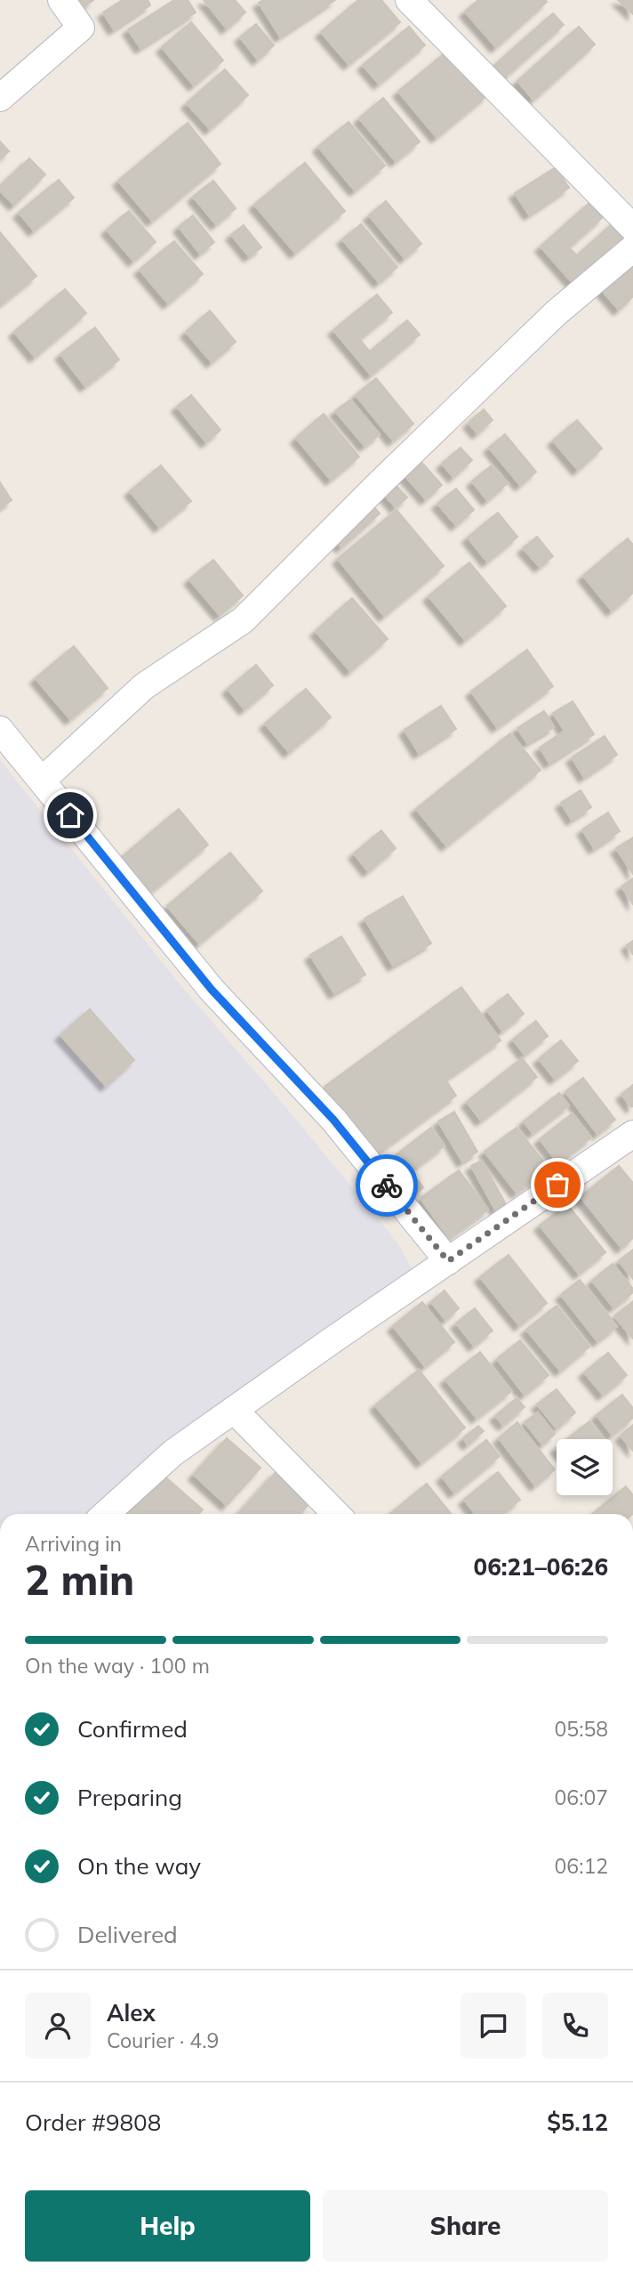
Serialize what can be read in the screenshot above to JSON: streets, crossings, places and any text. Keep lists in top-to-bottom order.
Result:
{
  "page": {
    "heading": ["2 min", "Arriving in", "06:21–06:26"],
    "panel": [
      "Alex",
      "Courier · 4.9",
      "Order #9808",
      "$5.12"
    ],
    "bar": "On the way · 100 m",
    "list": [
      ["Confirmed", "05:58"],
      ["Preparing", "06:07"],
      ["On the way", "06:12"],
      "Delivered"
    ],
    "buttons": ["Help", "Share"]
  }
}
